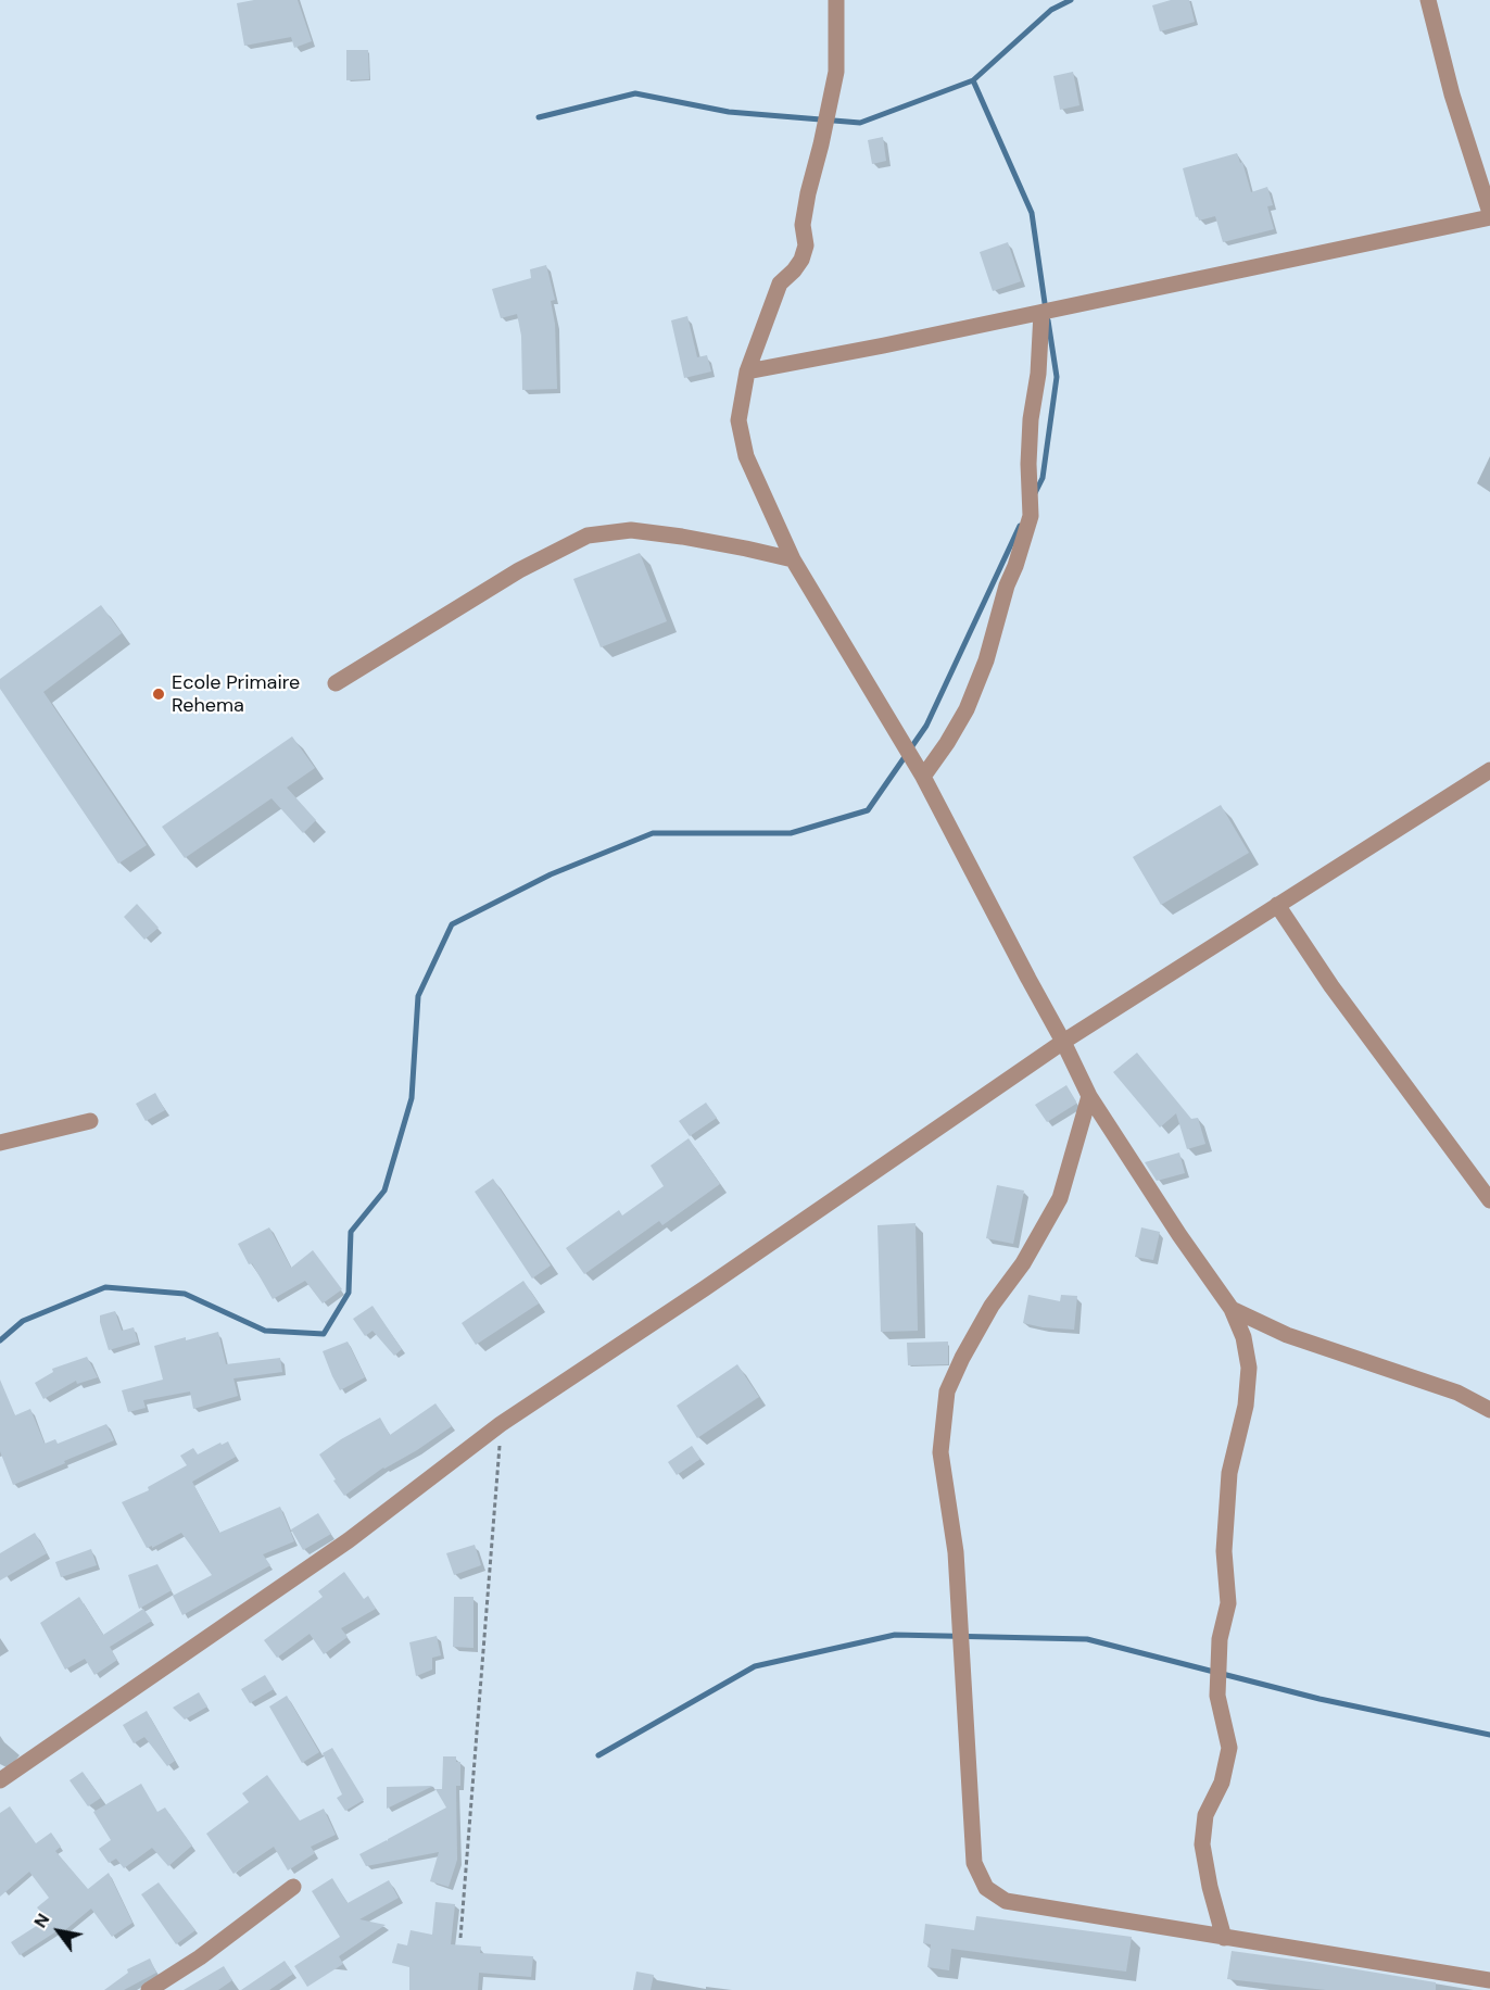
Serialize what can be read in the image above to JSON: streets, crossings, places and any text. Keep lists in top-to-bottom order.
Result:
{
  "places": ["Ecole Primaire Rehema"],
  "north": "top left"
}
